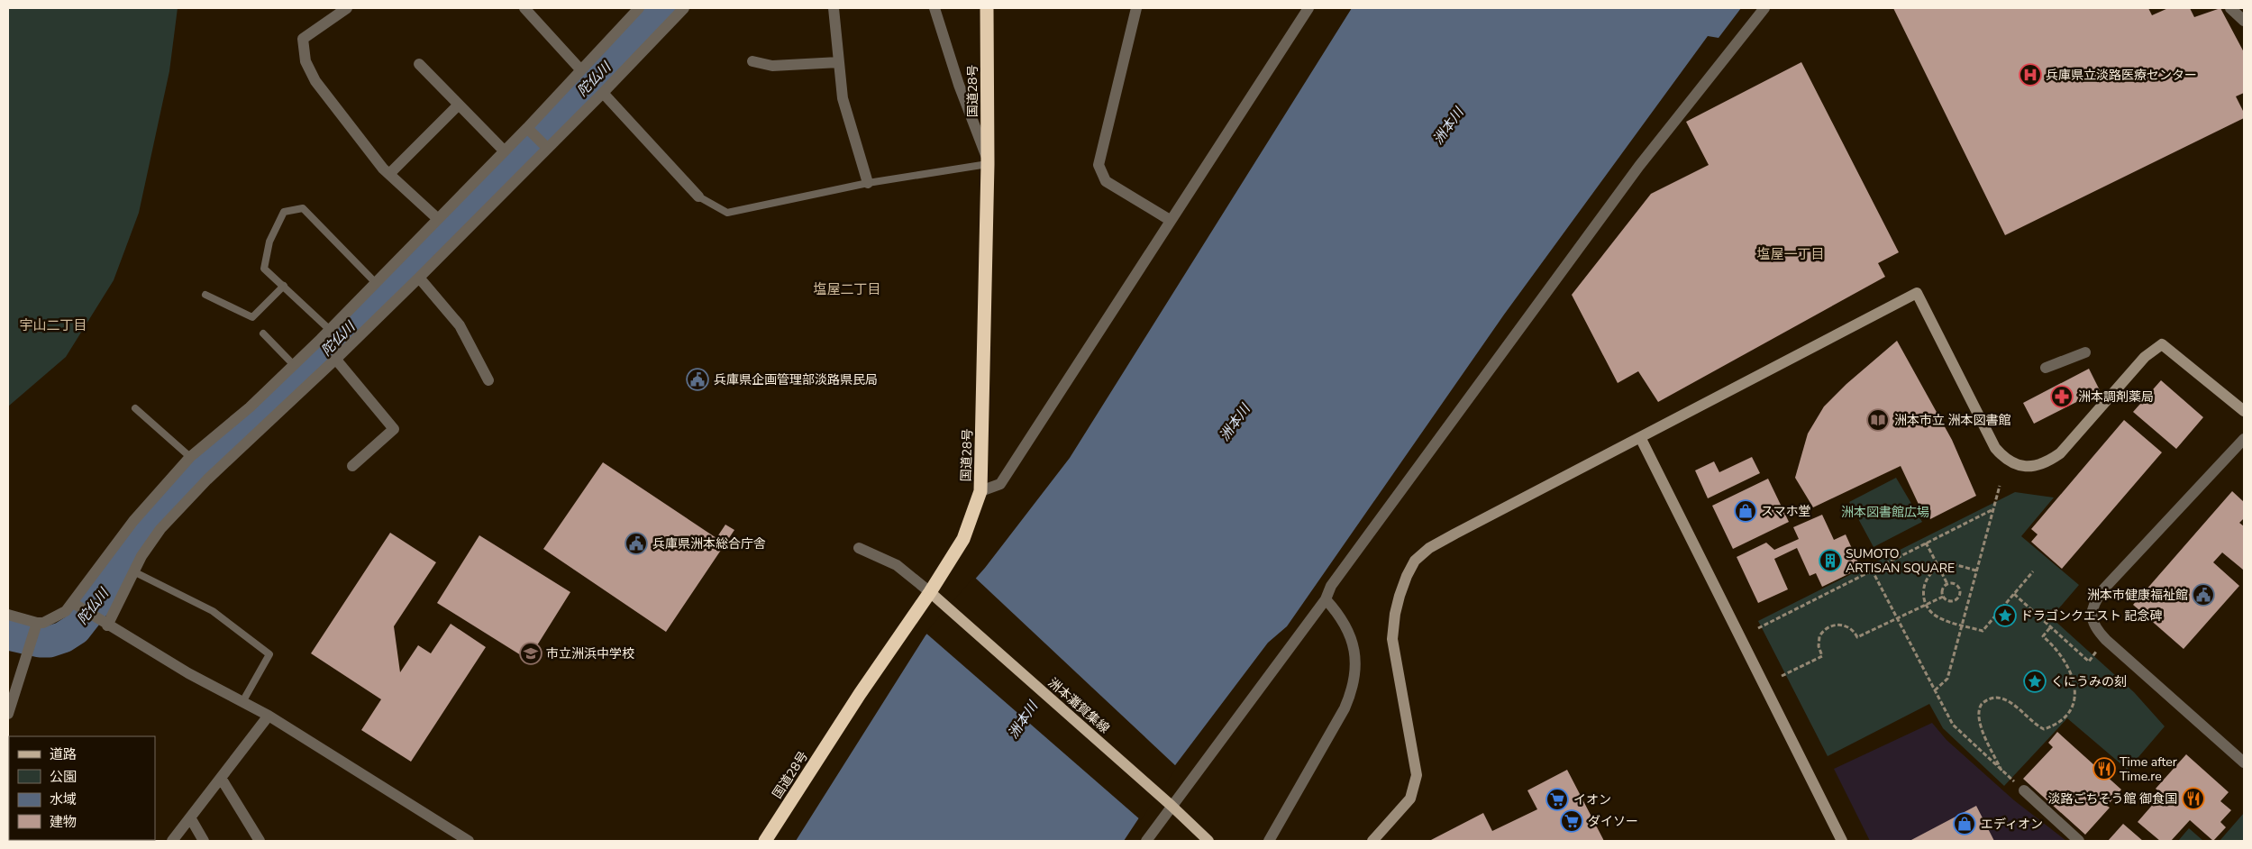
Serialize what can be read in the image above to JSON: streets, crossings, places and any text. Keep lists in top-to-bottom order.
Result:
{
  "streets": {
    "highway": ["国道28号"],
    "main road": ["洲本灘賀集線"]
  },
  "crossings": [
    ["国道28号", "洲本灘賀集線"]
  ],
  "districts": ["塩屋一丁目", "塩屋二丁目", "宇山二丁目"],
  "water": ["陀仏川", "洲本川"],
  "parks": ["洲本図書館広場"],
  "places": {
    "hospital": ["兵庫県立淡路医療センター"],
    "public building": ["兵庫県企画管理部淡路県民局", "兵庫県洲本総合庁舎", "洲本市健康福祉館"],
    "pharmacy": ["洲本調剤薬局"],
    "library": ["洲本市立 洲本図書館"],
    "shop": ["スマホ堂", "エディオン"],
    "building": ["SUMOTO ARTISAN SQUARE"],
    "place": ["ドラゴンクエスト 記念碑", "くにうみの刻"],
    "school or university": ["市立洲浜中学校"],
    "restaurant": ["Time after Time.re", "淡路ごちそう館 御食国"],
    "supermarket": ["イオン", "ダイソー"]
  },
  "legend": [
    "道路",
    "公園",
    "水域",
    "建物"
  ]
}
